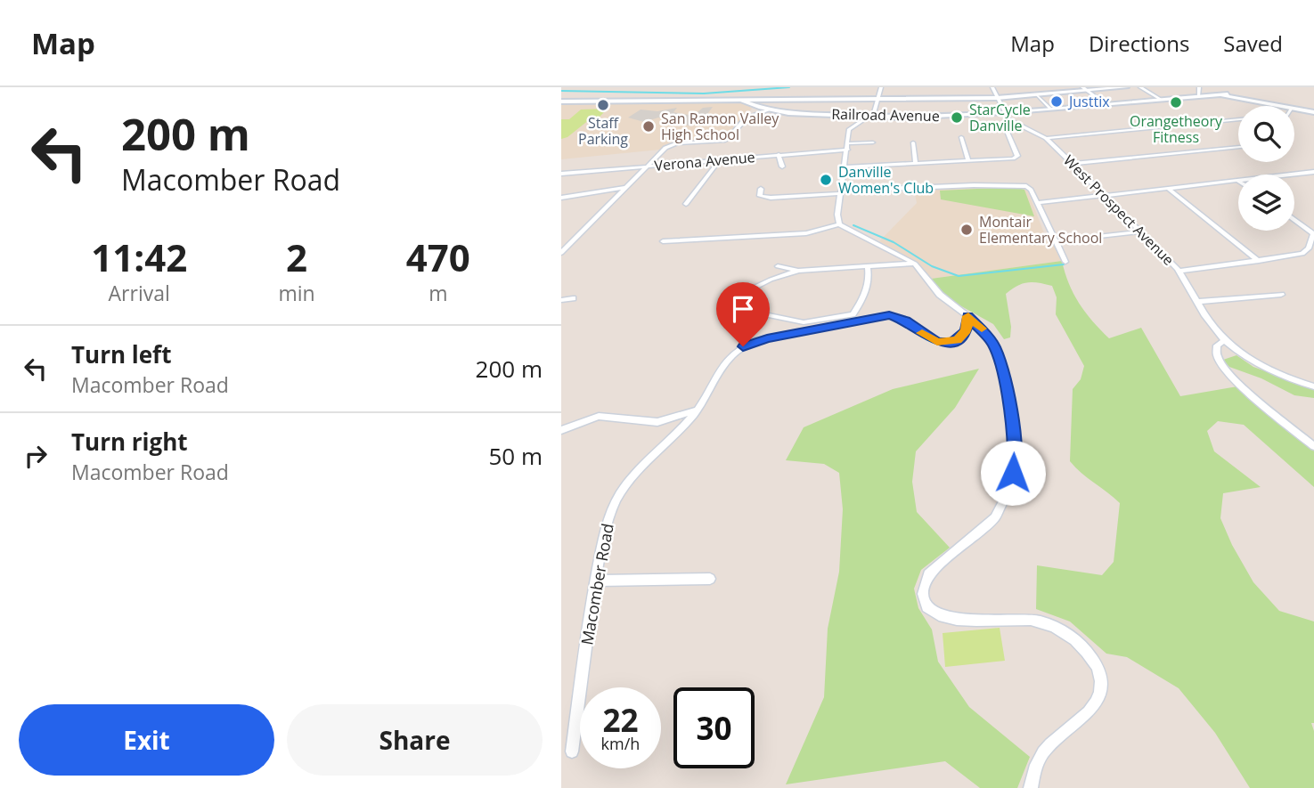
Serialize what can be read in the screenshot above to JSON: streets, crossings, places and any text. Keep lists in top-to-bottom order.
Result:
{
  "streets": {
    "main road": ["Railroad Avenue"],
    "street": ["Verona Avenue", "West Prospect Avenue", "Macomber Road"]
  },
  "crossings": [
    ["Railroad Avenue", "West Prospect Avenue"]
  ],
  "places": [
    "Justtix",
    "Orangetheory Fitness",
    "Staff Parking",
    "StarCycle Danville",
    "San Ramon Valley High School",
    "Danville Women's Club",
    "Montair Elementary School"
  ],
  "page": {
    "header": "Map",
    "nav": ["Map", "Directions", "Saved"],
    "turn": ["200 m", "Macomber Road"],
    "eta": [
      "11:42",
      "Arrival",
      "2",
      "min",
      "470",
      "m"
    ],
    "list": [
      {
        "name": "Turn left",
        "note": "Macomber Road",
        "value": "200 m"
      },
      {
        "name": "Turn right",
        "note": "Macomber Road",
        "value": "50 m"
      }
    ],
    "speed": "22 km/h",
    "limit": "30",
    "buttons": ["Exit", "Share"]
  }
}
